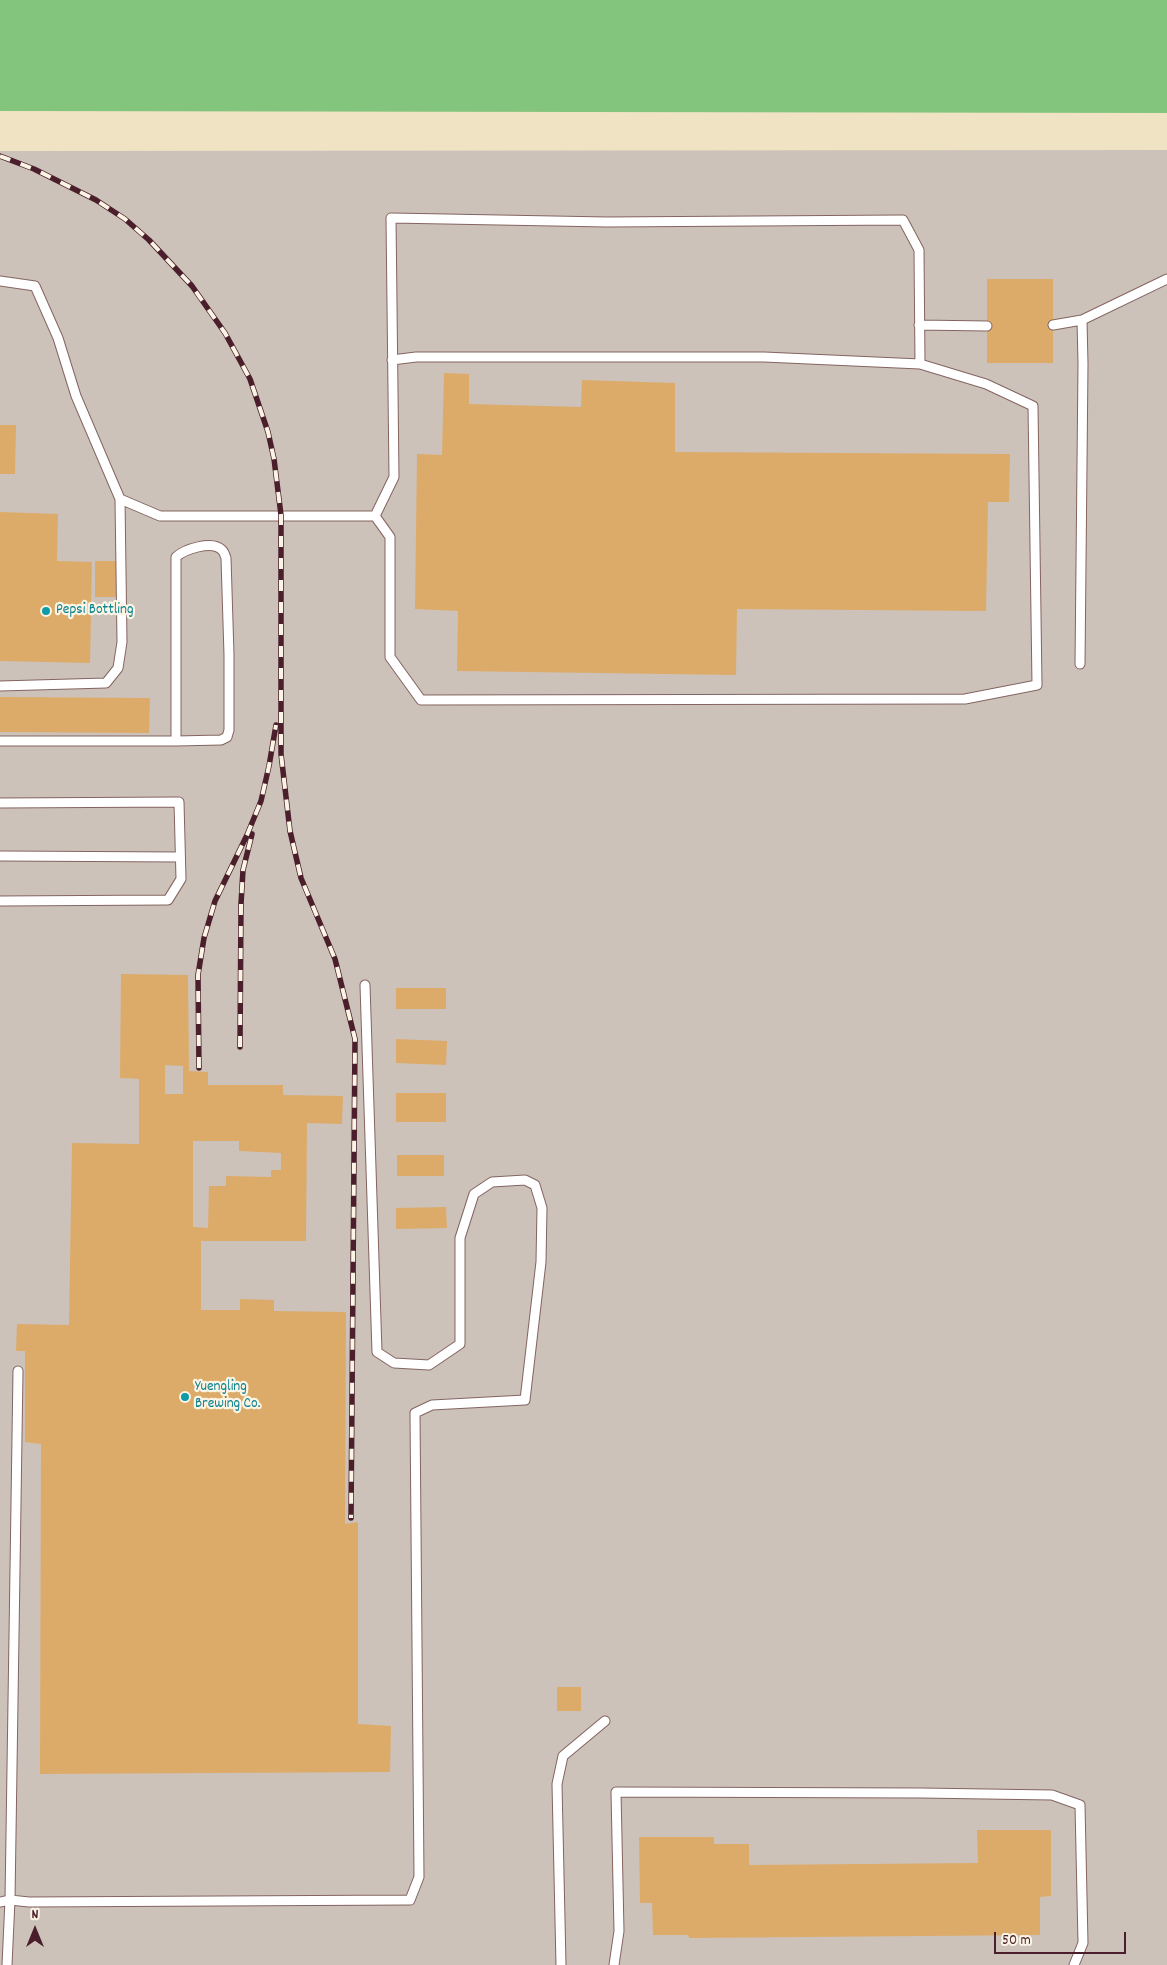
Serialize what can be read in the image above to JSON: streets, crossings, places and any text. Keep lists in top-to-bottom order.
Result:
{
  "places": ["Pepsi Bottling", "Yuengling Brewing Co."],
  "scale_bar": "50 m",
  "north": "top"
}
